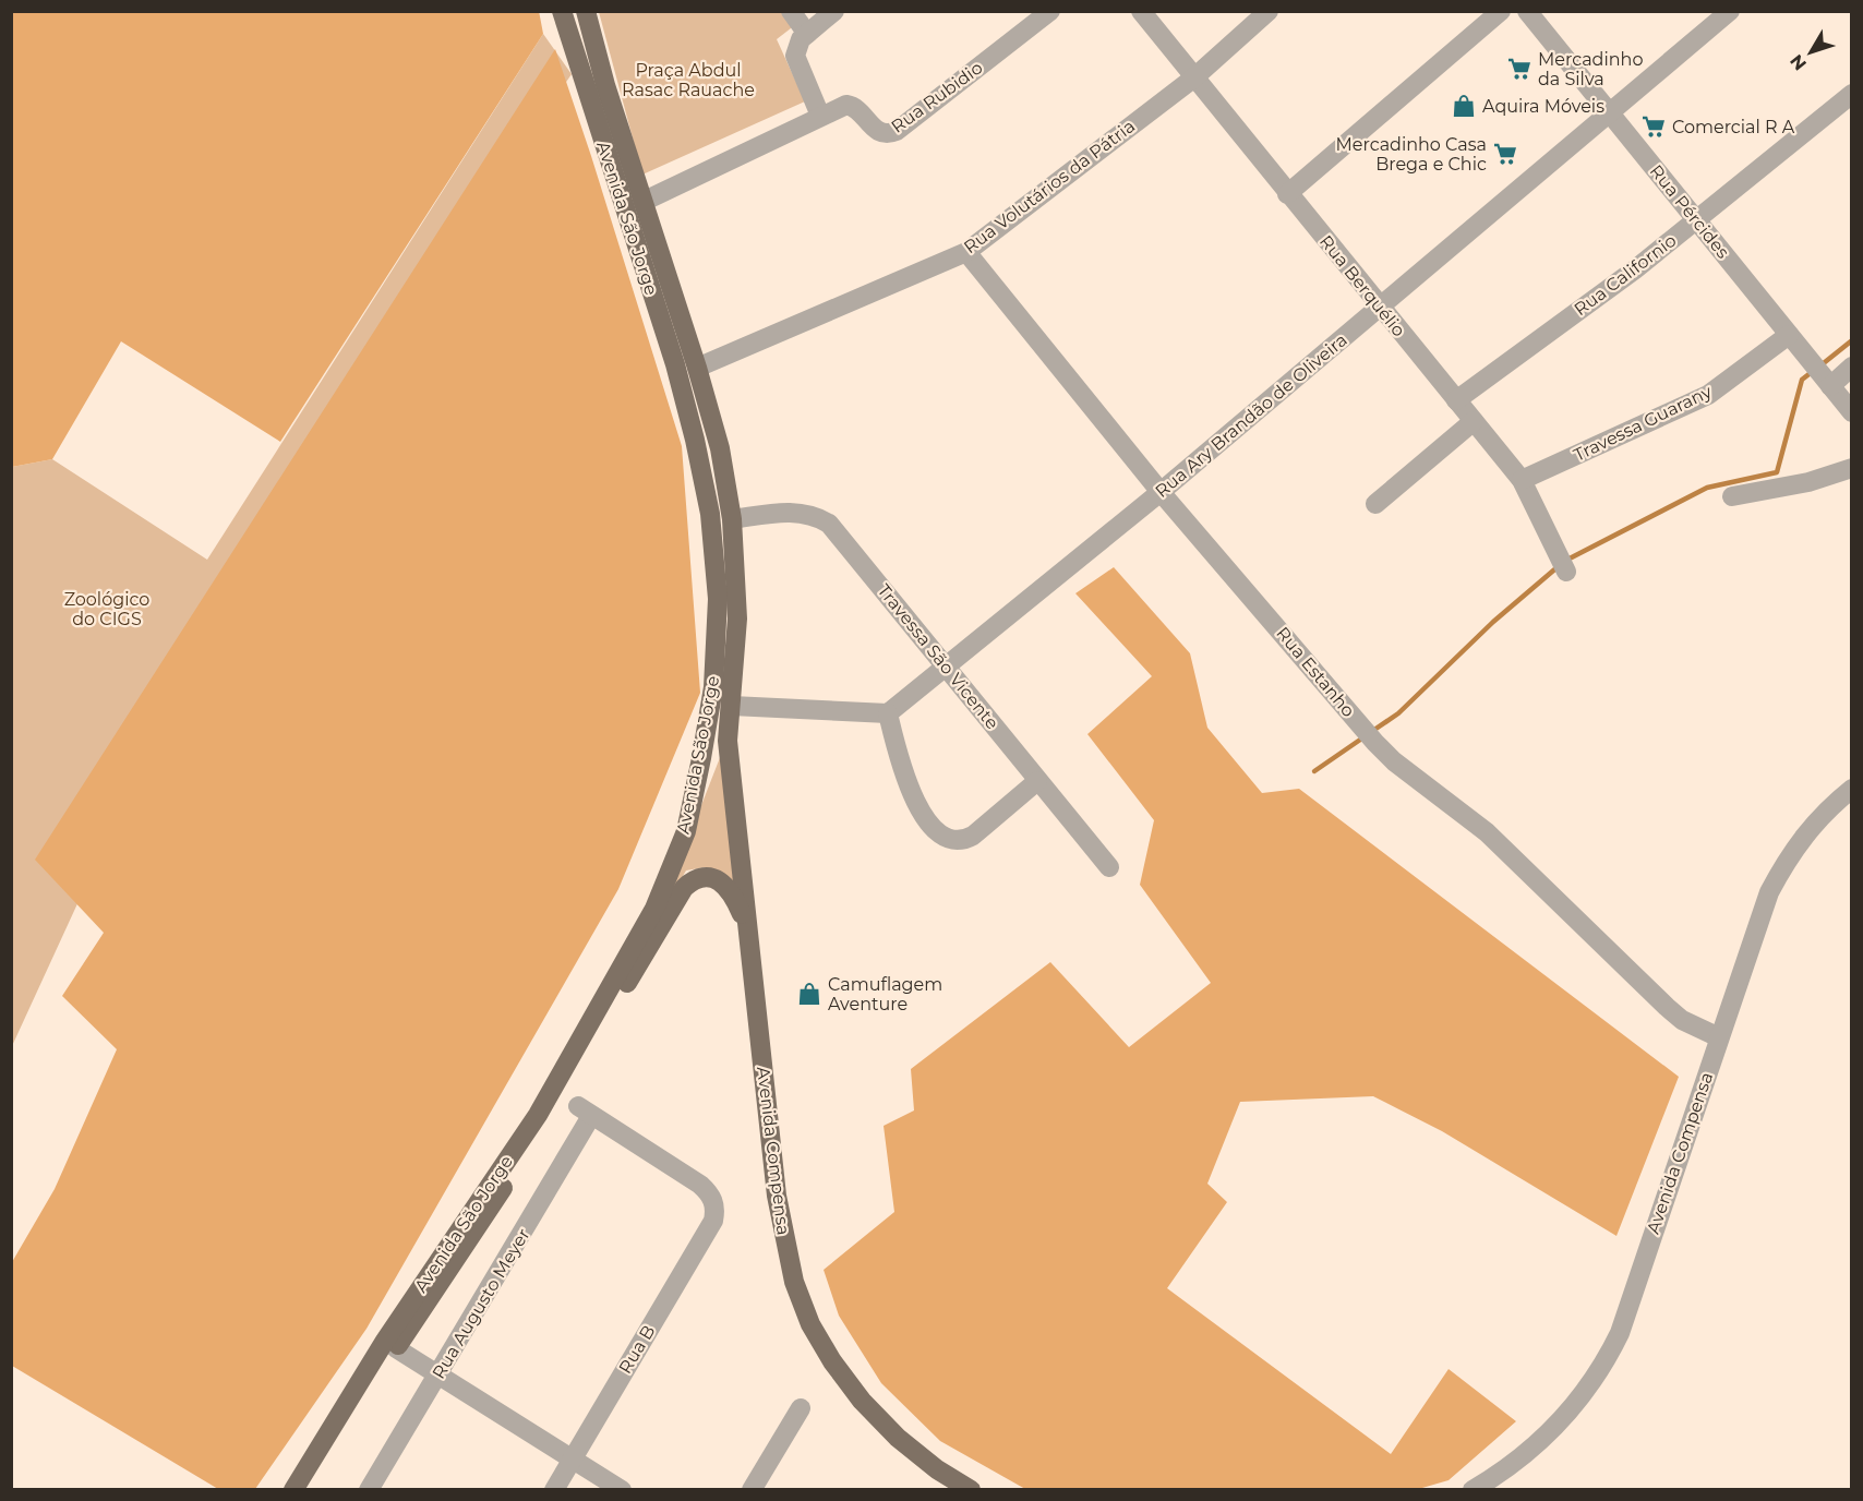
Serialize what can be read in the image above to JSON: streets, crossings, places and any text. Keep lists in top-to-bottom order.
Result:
{
  "streets": {
    "main road": ["Avenida São Jorge", "Avenida Compensa"],
    "street": [
      "Rua Rubidio",
      "Rua Volutários da Pátria",
      "Rua Pércides",
      "Rua Californio",
      "Rua Berquélio",
      "Rua Ary Brandão de Oliveira",
      "Travessa Guarany",
      "Travessa São Vicente",
      "Rua Estanho",
      "Rua Augusto Meyer",
      "Rua B"
    ]
  },
  "crossings": [
    ["Rua Volutários da Pátria", "Avenida São Jorge"],
    ["Rua Volutários da Pátria", "Rua Berquélio"],
    ["Rua Volutários da Pátria", "Rua Estanho"],
    ["Rua Pércides", "Rua Californio"],
    ["Rua Pércides", "Rua Ary Brandão de Oliveira"],
    ["Rua Pércides", "Travessa Guarany"],
    ["Avenida São Jorge", "Travessa São Vicente"],
    ["Avenida São Jorge", "Avenida Compensa"],
    ["Rua Californio", "Rua Berquélio"],
    ["Rua Berquélio", "Rua Ary Brandão de Oliveira"],
    ["Rua Berquélio", "Travessa Guarany"],
    ["Rua Ary Brandão de Oliveira", "Travessa São Vicente"],
    ["Rua Ary Brandão de Oliveira", "Rua Estanho"],
    ["Rua Estanho", "Avenida Compensa"],
    ["Rua Augusto Meyer", "Rua B"]
  ],
  "parks": ["Praça Abdul Rasac Rauache", "Zoológico do CIGS"],
  "places": {
    "supermarket": ["Mercadinho da Silva", "Comercial R A", "Mercadinho Casa Brega e Chic"],
    "shop": ["Aquira Móveis", "Camuflagem Aventure"]
  },
  "north": "bottom left"
}
